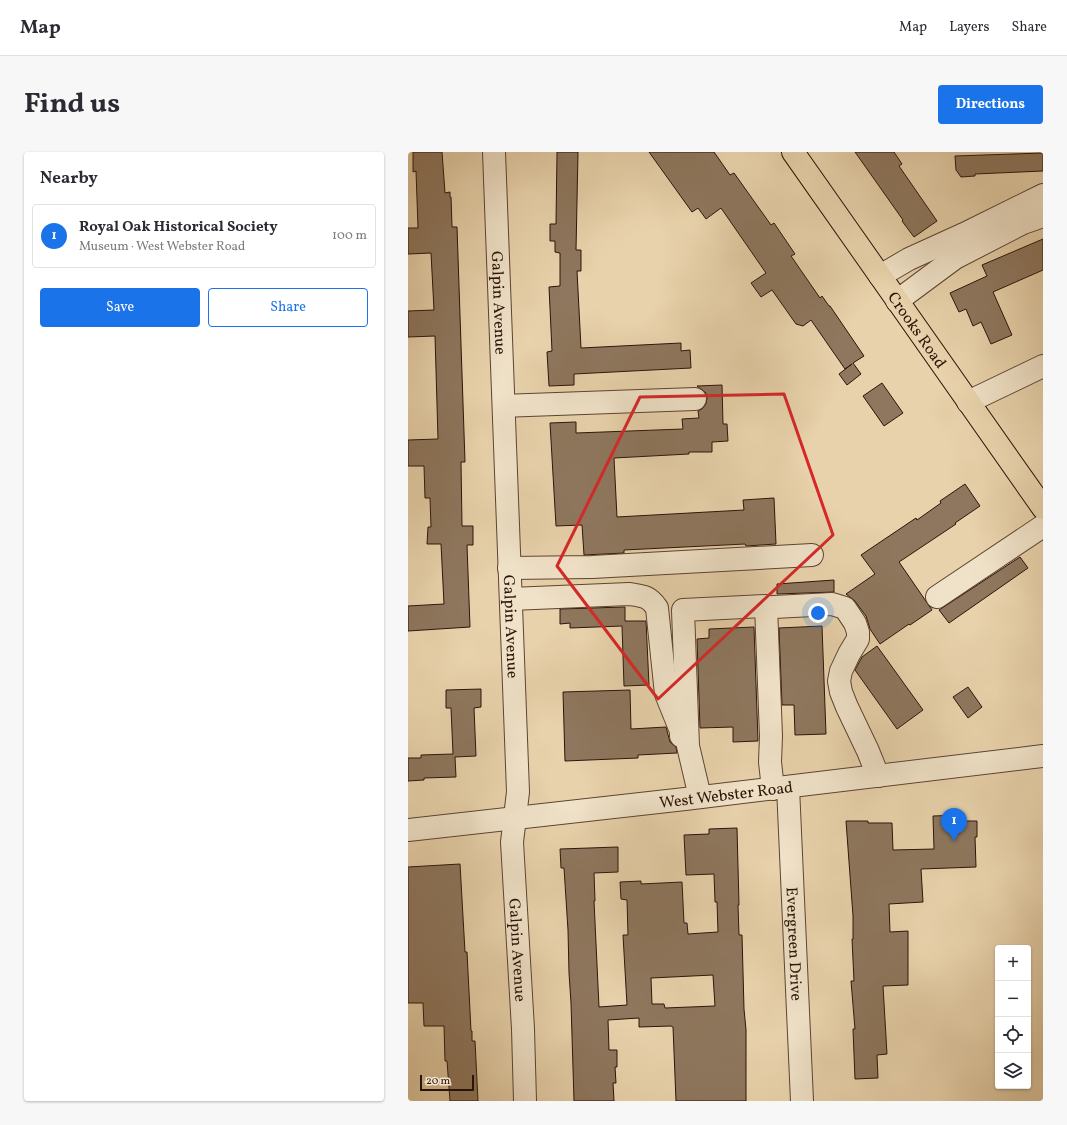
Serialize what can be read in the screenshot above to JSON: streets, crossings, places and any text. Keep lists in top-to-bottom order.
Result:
{
  "streets": {
    "main road": ["Crooks Road"],
    "street": ["Galpin Avenue", "West Webster Road", "Evergreen Drive"]
  },
  "crossings": [
    ["Galpin Avenue", "West Webster Road"],
    ["West Webster Road", "Evergreen Drive"]
  ],
  "scale_bar": "20 m",
  "page": {
    "header": "Map",
    "nav": ["Map", "Layers", "Share"],
    "title": "Find us",
    "buttons": [
      "Directions",
      ["Save", "Share"]
    ],
    "heading": "Nearby",
    "list": [
      {
        "mark": "1",
        "name": "Royal Oak Historical Society",
        "note": "Museum · West Webster Road",
        "value": "100 m"
      }
    ],
    "pins": "1",
    "map_buttons": ["+", "−"],
    "scale": "20 m"
  }
}
